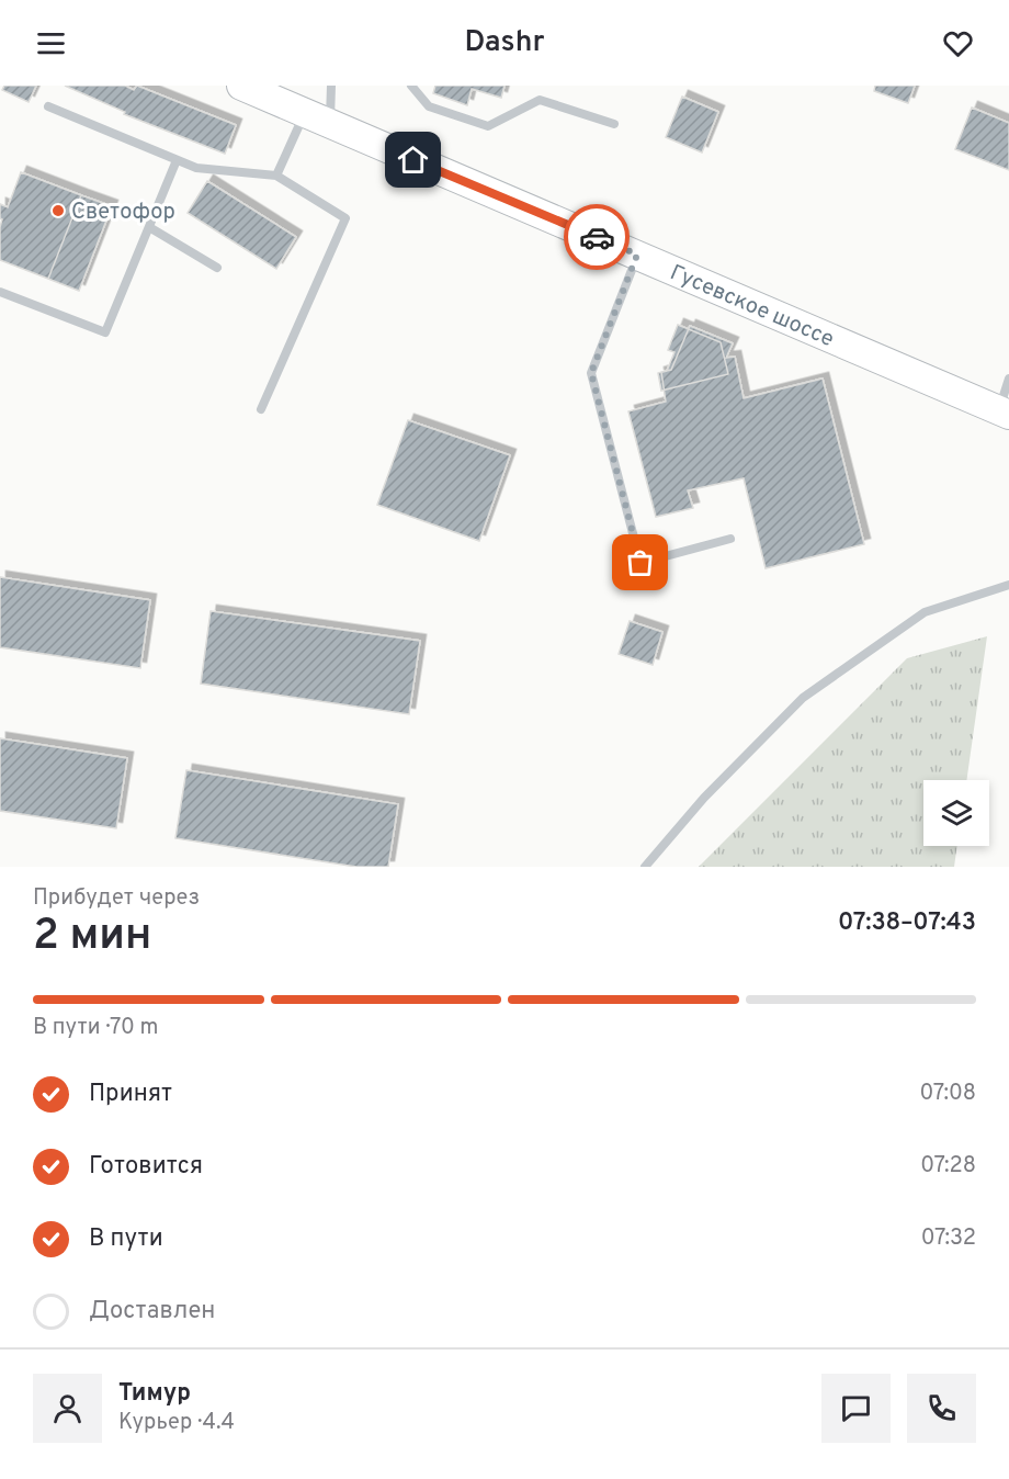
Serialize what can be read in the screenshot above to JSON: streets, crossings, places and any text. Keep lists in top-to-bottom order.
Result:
{
  "streets": {
    "highway": ["Гусевское шоссе"]
  },
  "places": ["Светофор"],
  "page": {
    "header": "Dashr",
    "heading": ["2 мин", "Прибудет через", "07:38–07:43"],
    "panel": ["Тимур", "Курьер · 4.4"],
    "bar": "В пути · 70 m",
    "list": [
      ["Принят", "07:08"],
      ["Готовится", "07:28"],
      ["В пути", "07:32"],
      "Доставлен"
    ]
  }
}
